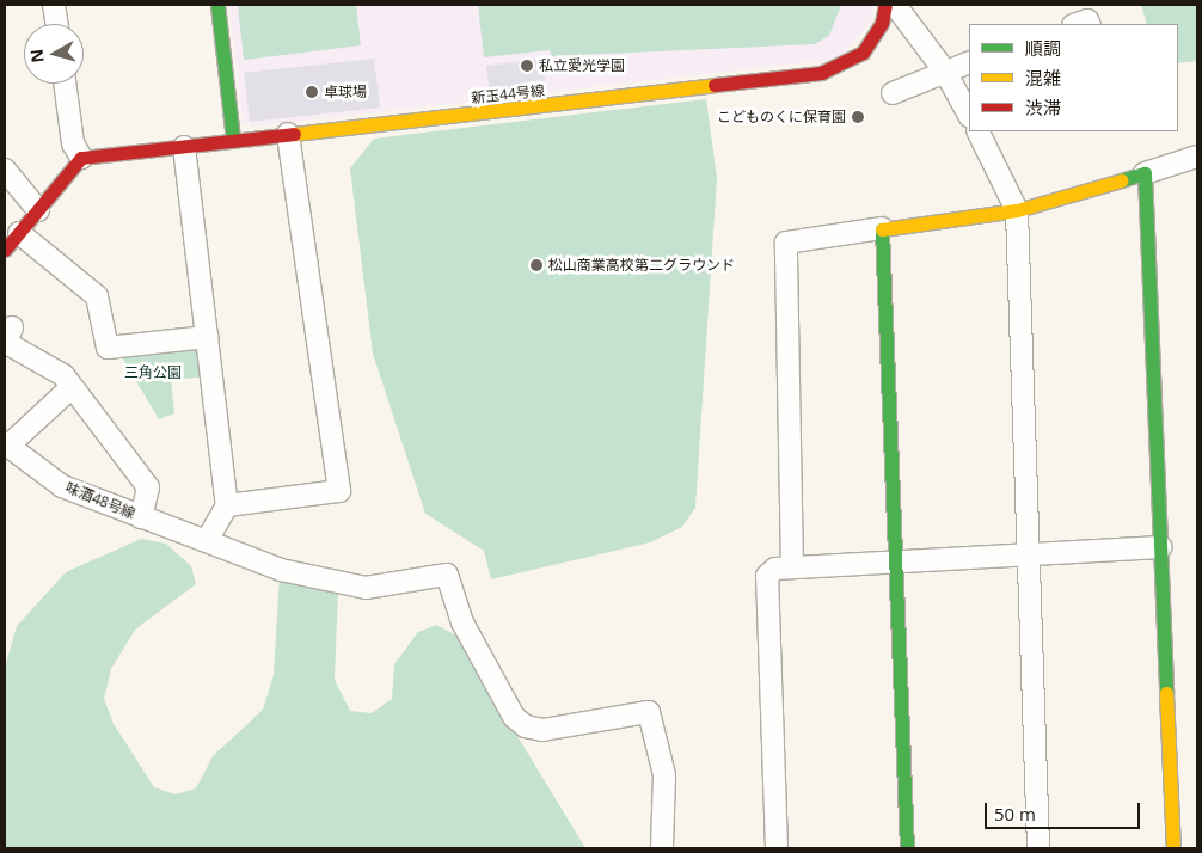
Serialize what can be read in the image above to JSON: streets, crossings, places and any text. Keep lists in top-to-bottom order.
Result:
{
  "streets": {
    "street": ["新玉44号線", "味酒48号線"]
  },
  "parks": ["三角公園"],
  "places": [
    "私立愛光学園",
    "卓球場",
    "こどものくに保育園",
    "松山商業高校第二グラウンド"
  ],
  "legend": ["順調", "混雑", "渋滞"],
  "scale_bar": "50 m",
  "north": "left"
}
